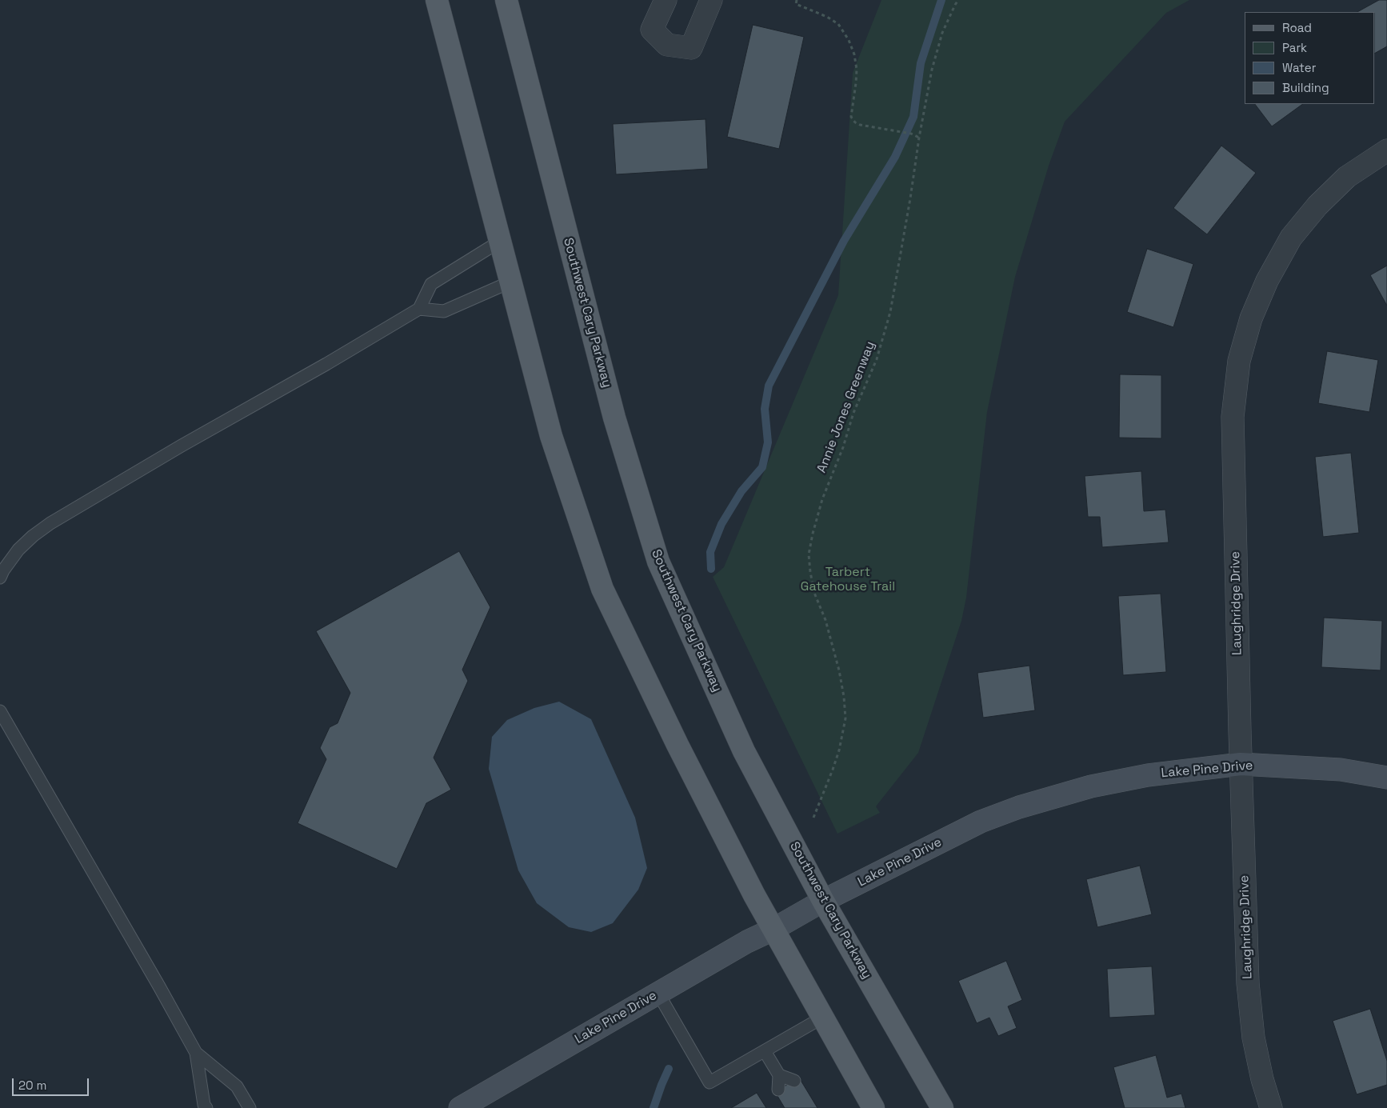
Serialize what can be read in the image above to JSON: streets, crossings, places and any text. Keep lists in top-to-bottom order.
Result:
{
  "streets": {
    "main road": ["Southwest Cary Parkway"],
    "street": ["Laughridge Drive", "Lake Pine Drive"],
    "path": ["Annie Jones Greenway"]
  },
  "crossings": [
    ["Southwest Cary Parkway", "Lake Pine Drive"],
    ["Laughridge Drive", "Lake Pine Drive"]
  ],
  "parks": ["Tarbert Gatehouse Trail"],
  "legend": [
    "Road",
    "Park",
    "Water",
    "Building"
  ],
  "scale_bar": "20 m"
}
